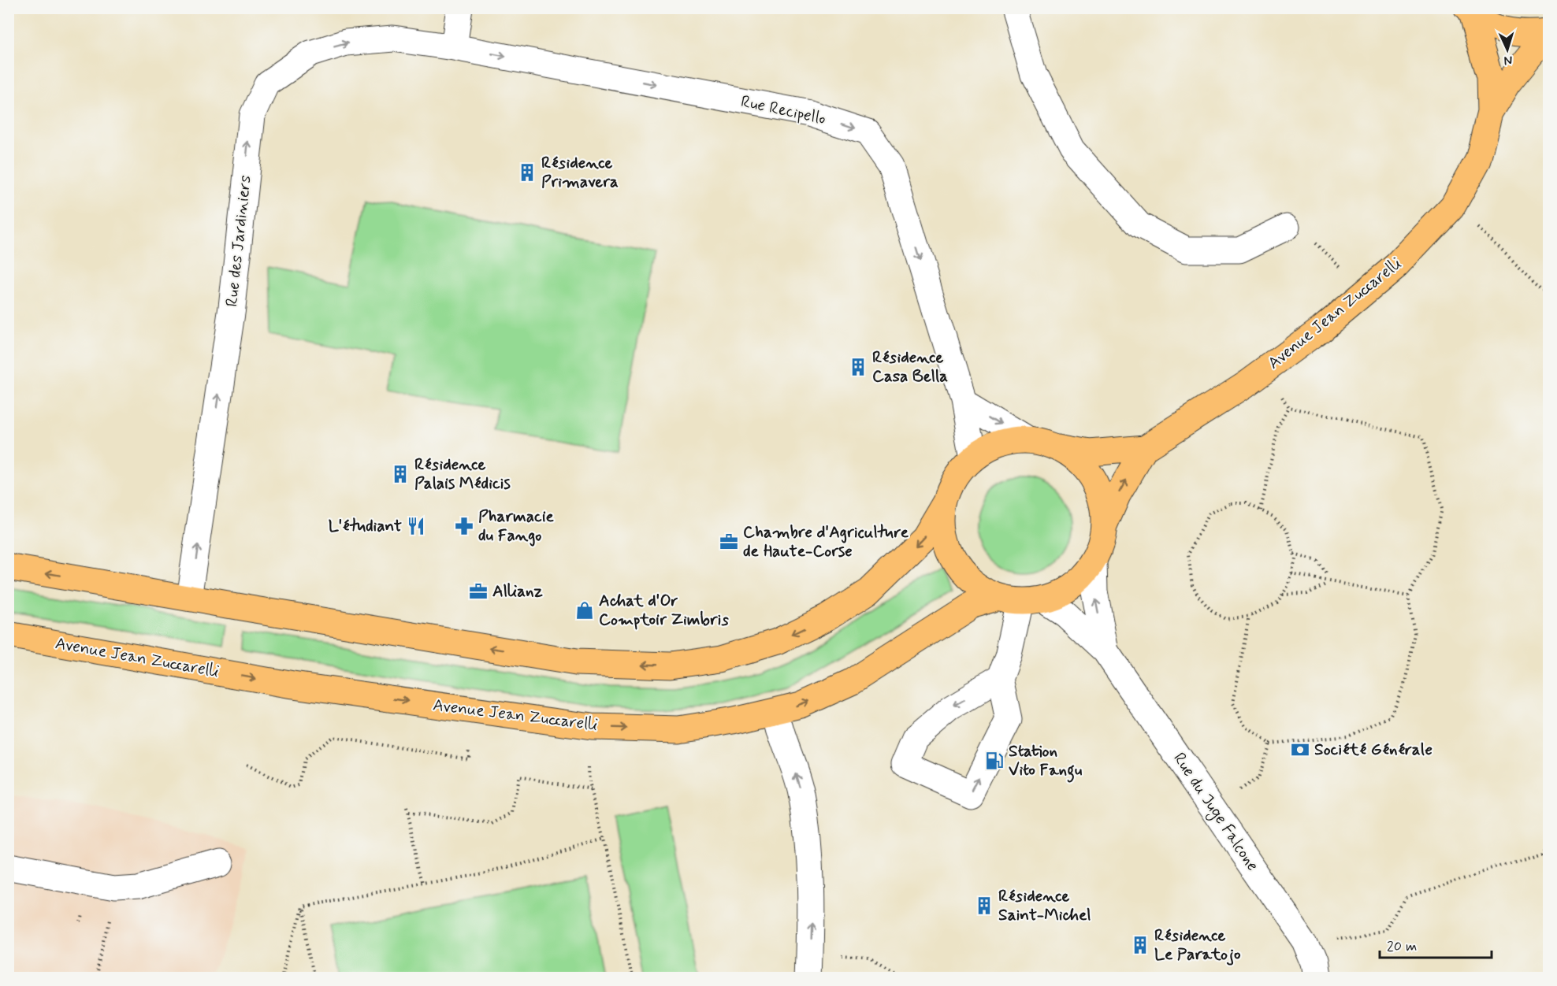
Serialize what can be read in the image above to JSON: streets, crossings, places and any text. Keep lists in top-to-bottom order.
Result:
{
  "streets": {
    "main road": ["Avenue Jean Zuccarelli"],
    "street": ["Rue Recipello", "Rue des Jardiniers", "Rue du Juge Falcone"]
  },
  "crossings": [
    ["Rue Recipello", "Rue des Jardiniers"],
    ["Rue Recipello", "Avenue Jean Zuccarelli"],
    ["Rue Recipello", "Rue du Juge Falcone"],
    ["Avenue Jean Zuccarelli", "Rue du Juge Falcone"]
  ],
  "one_way": ["Rue Recipello", "Rue des Jardiniers"],
  "places": {
    "building": [
      "Résidence Primavera",
      "Résidence Casa Bella",
      "Résidence Palais Médicis",
      "Résidence Saint-Michel",
      "Résidence Le Paratojo"
    ],
    "restaurant": ["L'étudiant"],
    "pharmacy": ["Pharmacie du Fango"],
    "office": ["Chambre d'Agriculture de Haute-Corse", "Allianz"],
    "shop": ["Achat d'Or Comptoir Zimbris"],
    "bank": ["Société Générale"],
    "fuel station": ["Station Vito Fangu"]
  },
  "scale_bar": "20 m",
  "north": "bottom"
}
